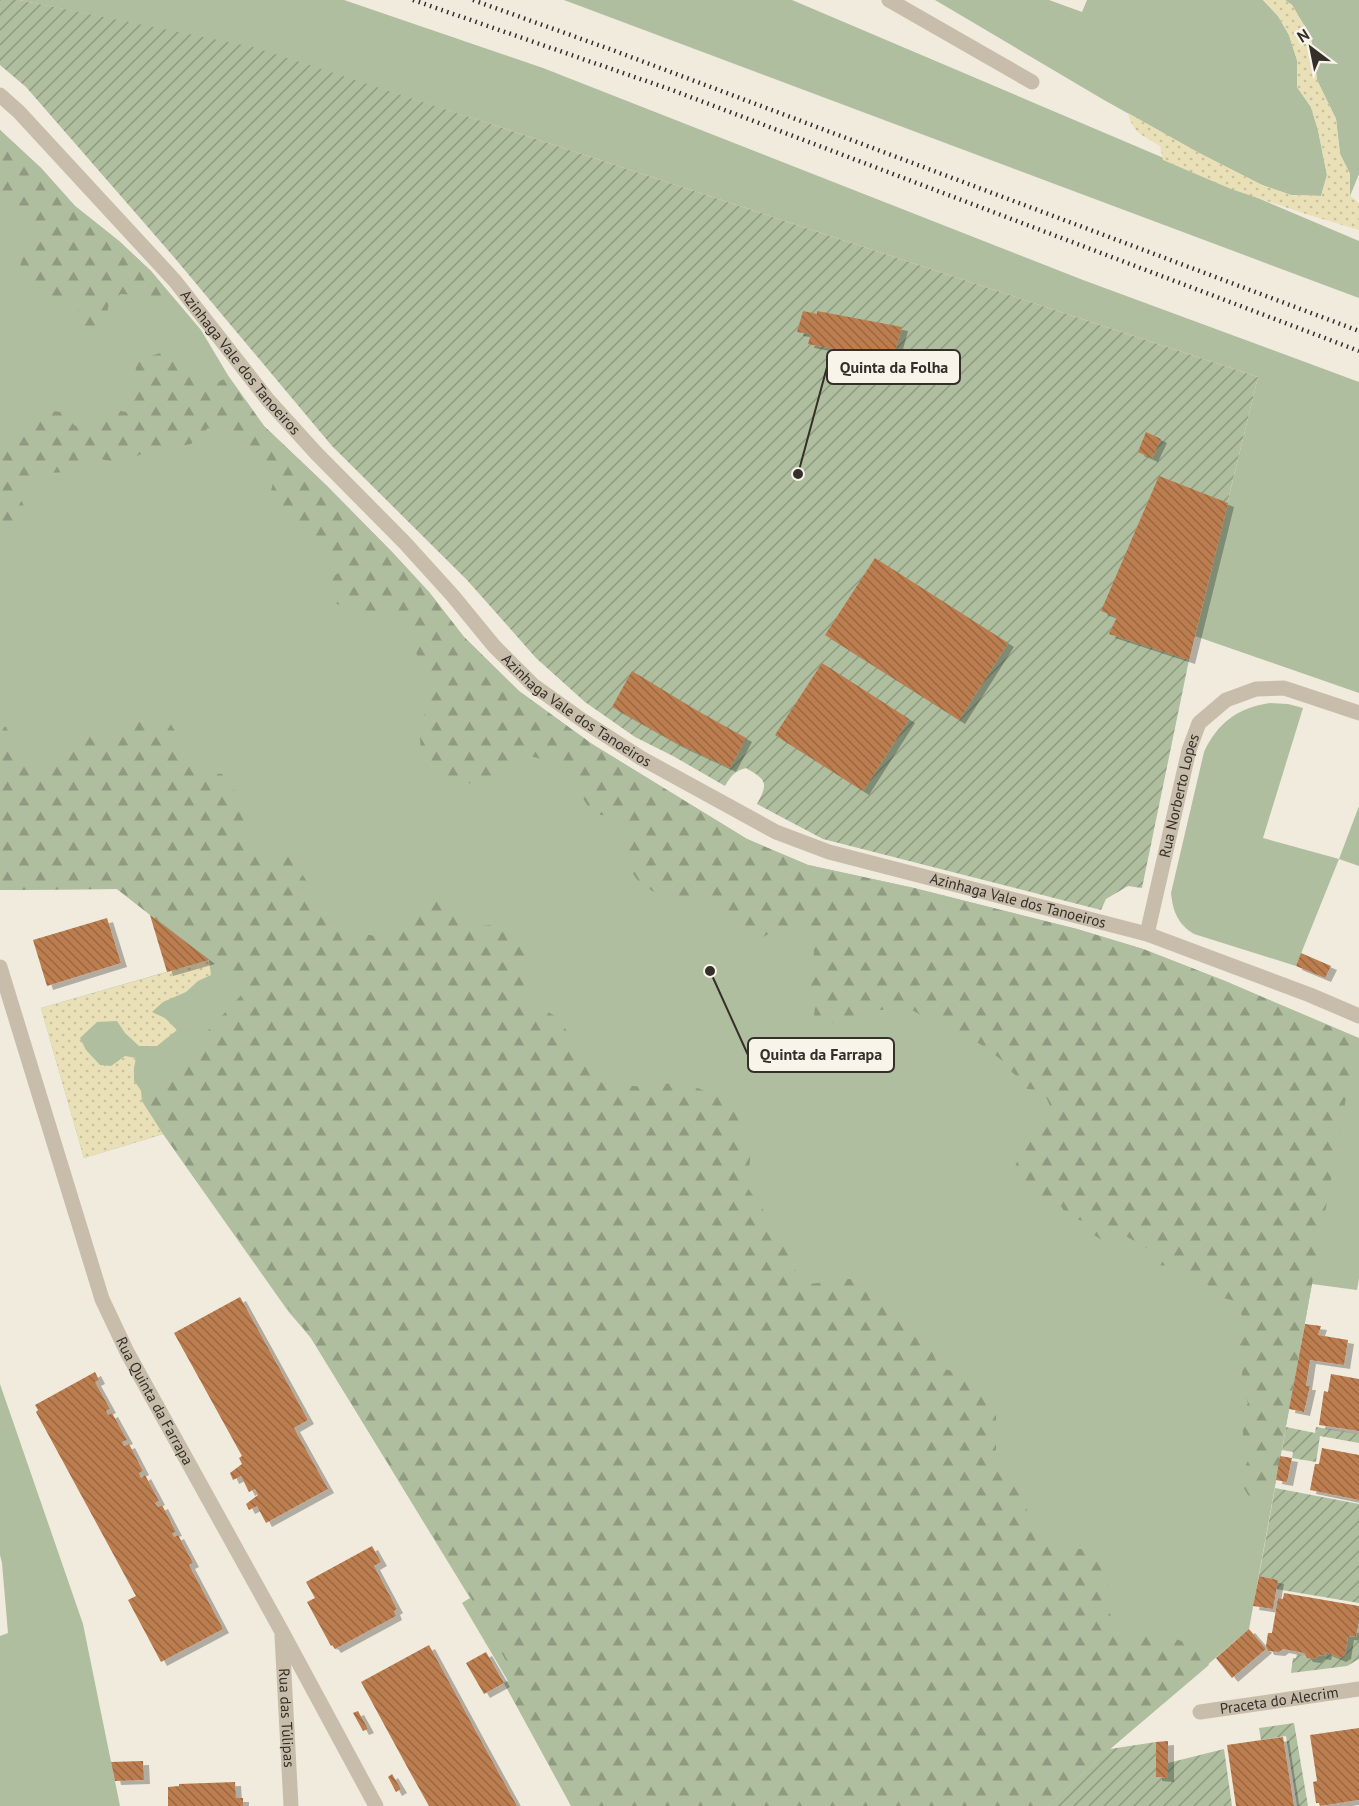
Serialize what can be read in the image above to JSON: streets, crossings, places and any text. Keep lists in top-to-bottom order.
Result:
{
  "streets": {
    "street": [
      "Azinhaga Vale dos Tanoeiros",
      "Rua Norberto Lopes",
      "Rua Quinta da Farrapa",
      "Praceta do Alecrim",
      "Rua das Túlipas"
    ]
  },
  "crossings": [
    ["Azinhaga Vale dos Tanoeiros", "Rua Norberto Lopes"],
    ["Rua Quinta da Farrapa", "Rua das Túlipas"]
  ],
  "places": ["Quinta da Folha", "Quinta da Farrapa"],
  "north": "top left"
}
